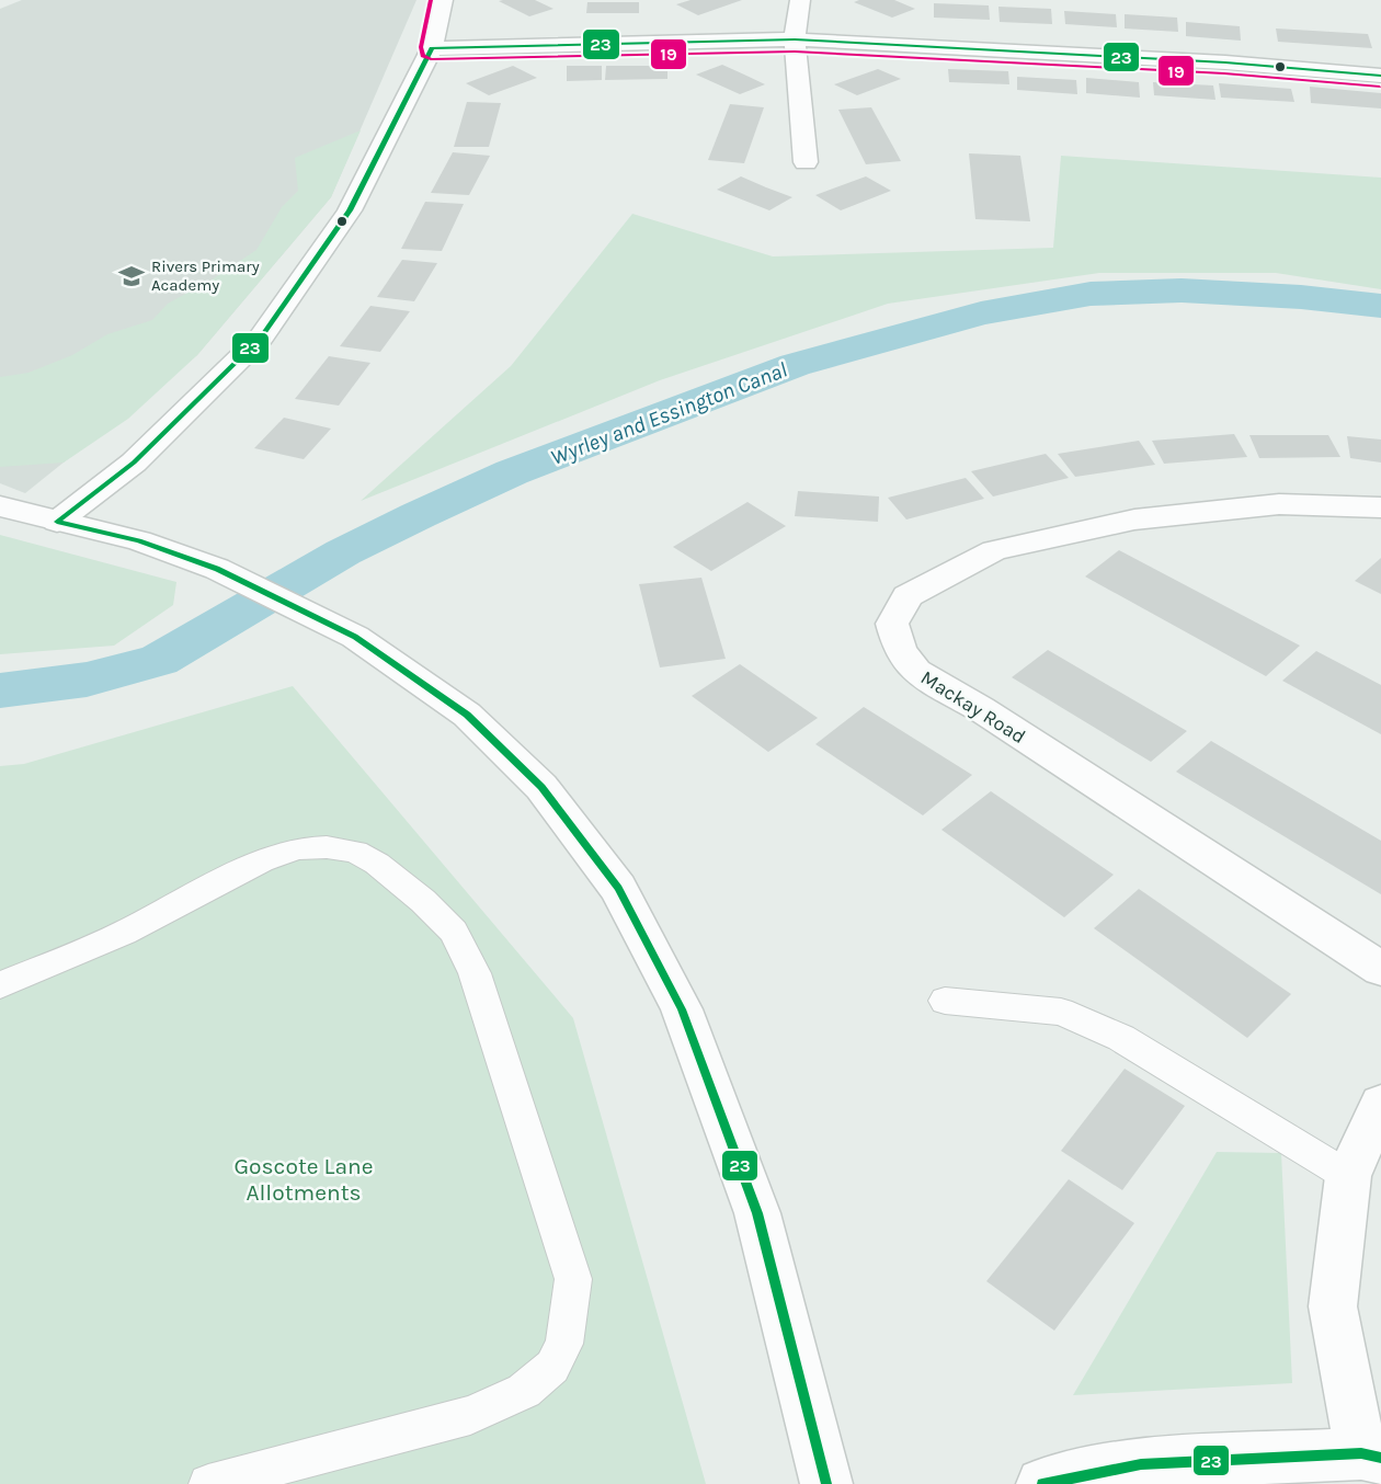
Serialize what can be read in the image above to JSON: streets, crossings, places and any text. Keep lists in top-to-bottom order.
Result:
{
  "streets": {
    "street": ["Mackay Road"]
  },
  "water": ["Wyrley and Essington Canal"],
  "parks": ["Goscote Lane Allotments"],
  "places": {
    "school or university": ["Rivers Primary Academy"]
  },
  "lines": ["transit line 19", "transit line 23"]
}
